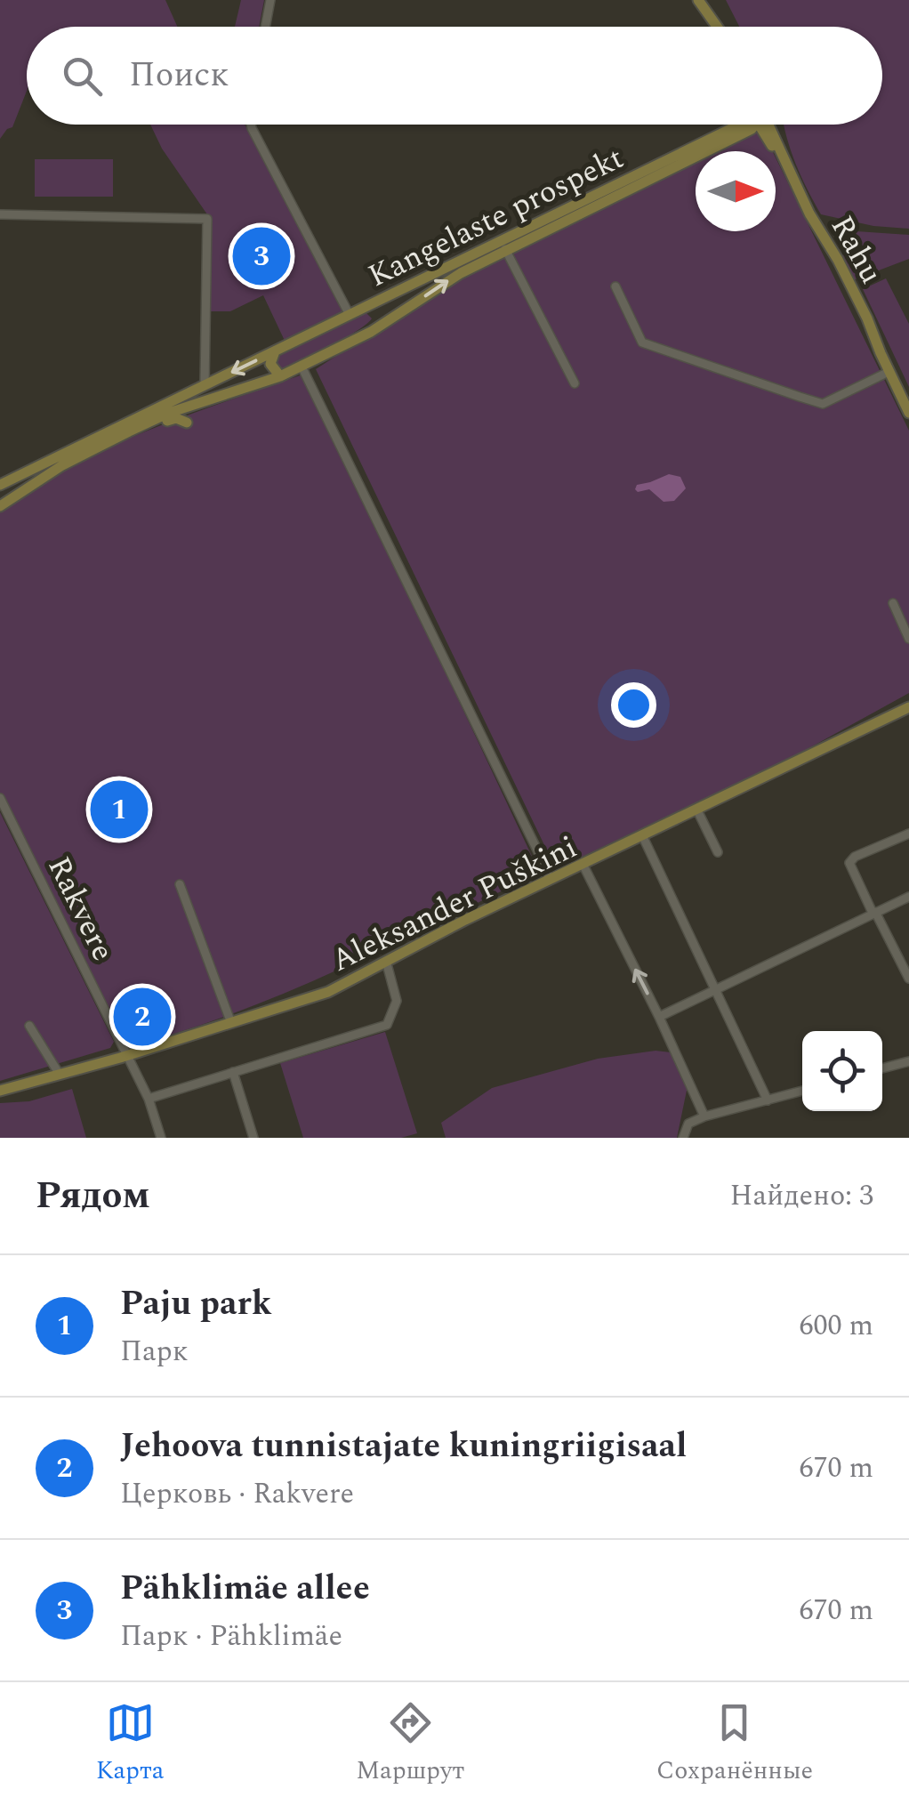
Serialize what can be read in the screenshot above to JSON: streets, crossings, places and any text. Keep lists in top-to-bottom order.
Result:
{
  "streets": {
    "main road": ["Kangelaste prospekt", "Rahu", "Aleksander Puškini"],
    "street": ["Rakvere"]
  },
  "crossings": [
    ["Aleksander Puškini", "Rakvere"]
  ],
  "north": "right",
  "page": {
    "search": "Поиск",
    "pins": ["3", "1", "2"],
    "heading": ["Рядом", "Найдено: 3"],
    "list": [
      {
        "mark": "1",
        "name": "Paju park",
        "note": "Парк",
        "value": "600 m"
      },
      {
        "mark": "2",
        "name": "Jehoova tunnistajate kuningriigisaal",
        "note": "Церковь · Rakvere",
        "value": "670 m"
      },
      {
        "mark": "3",
        "name": "Pähklimäe allee",
        "note": "Парк · Pähklimäe",
        "value": "670 m"
      }
    ],
    "nav": ["Карта", "Маршрут", "Сохранённые"]
  }
}
